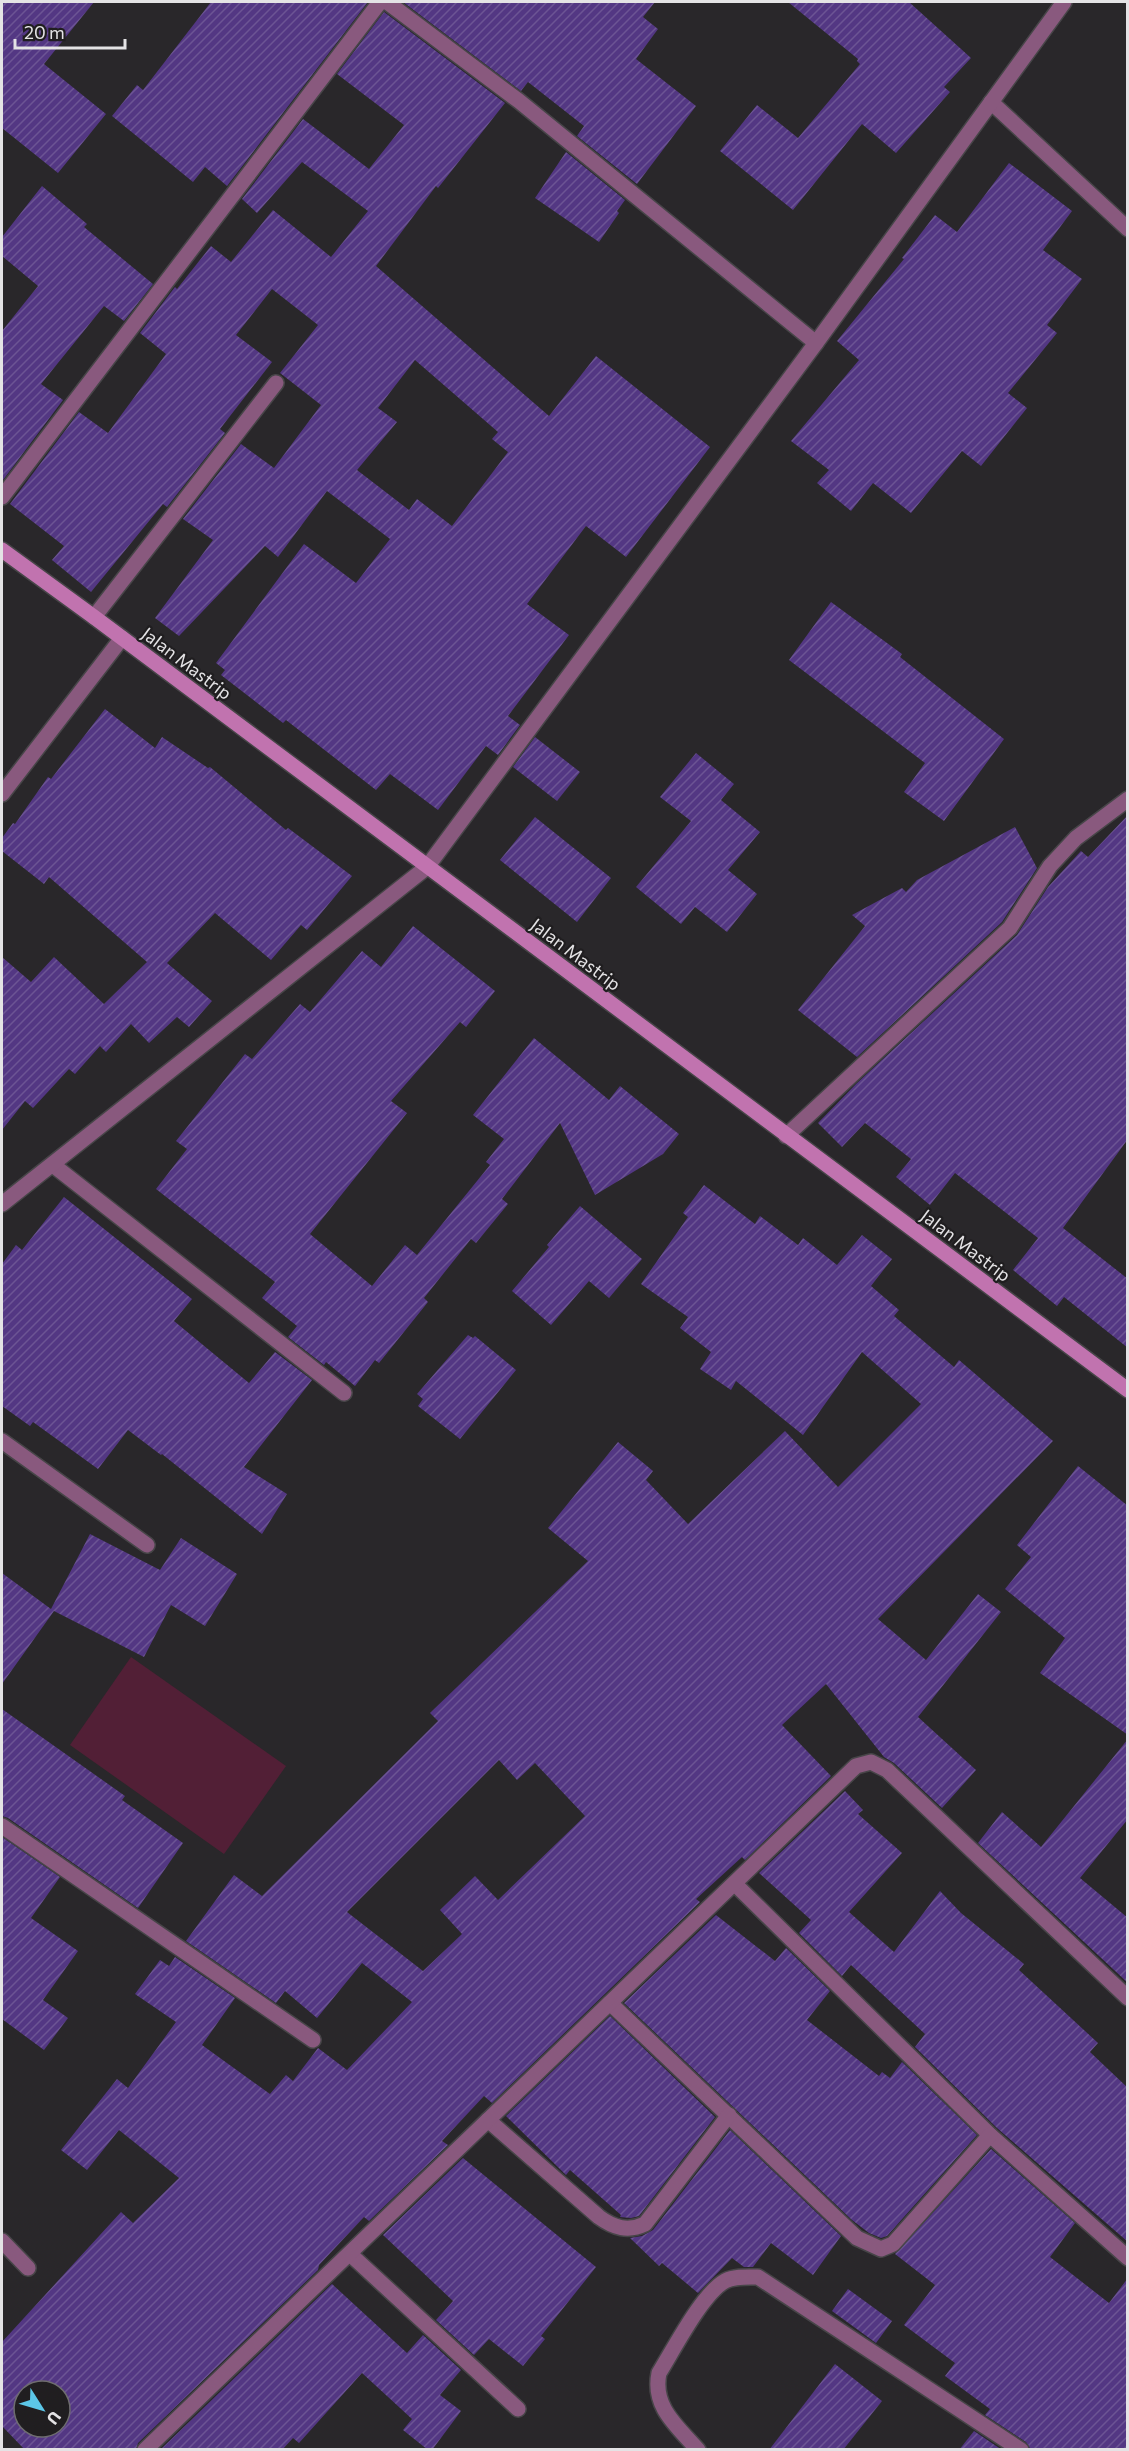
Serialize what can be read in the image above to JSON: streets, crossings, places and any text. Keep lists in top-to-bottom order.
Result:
{
  "streets": {
    "main road": ["Jalan Mastrip"]
  },
  "scale_bar": "20 m",
  "north": "bottom right"
}
